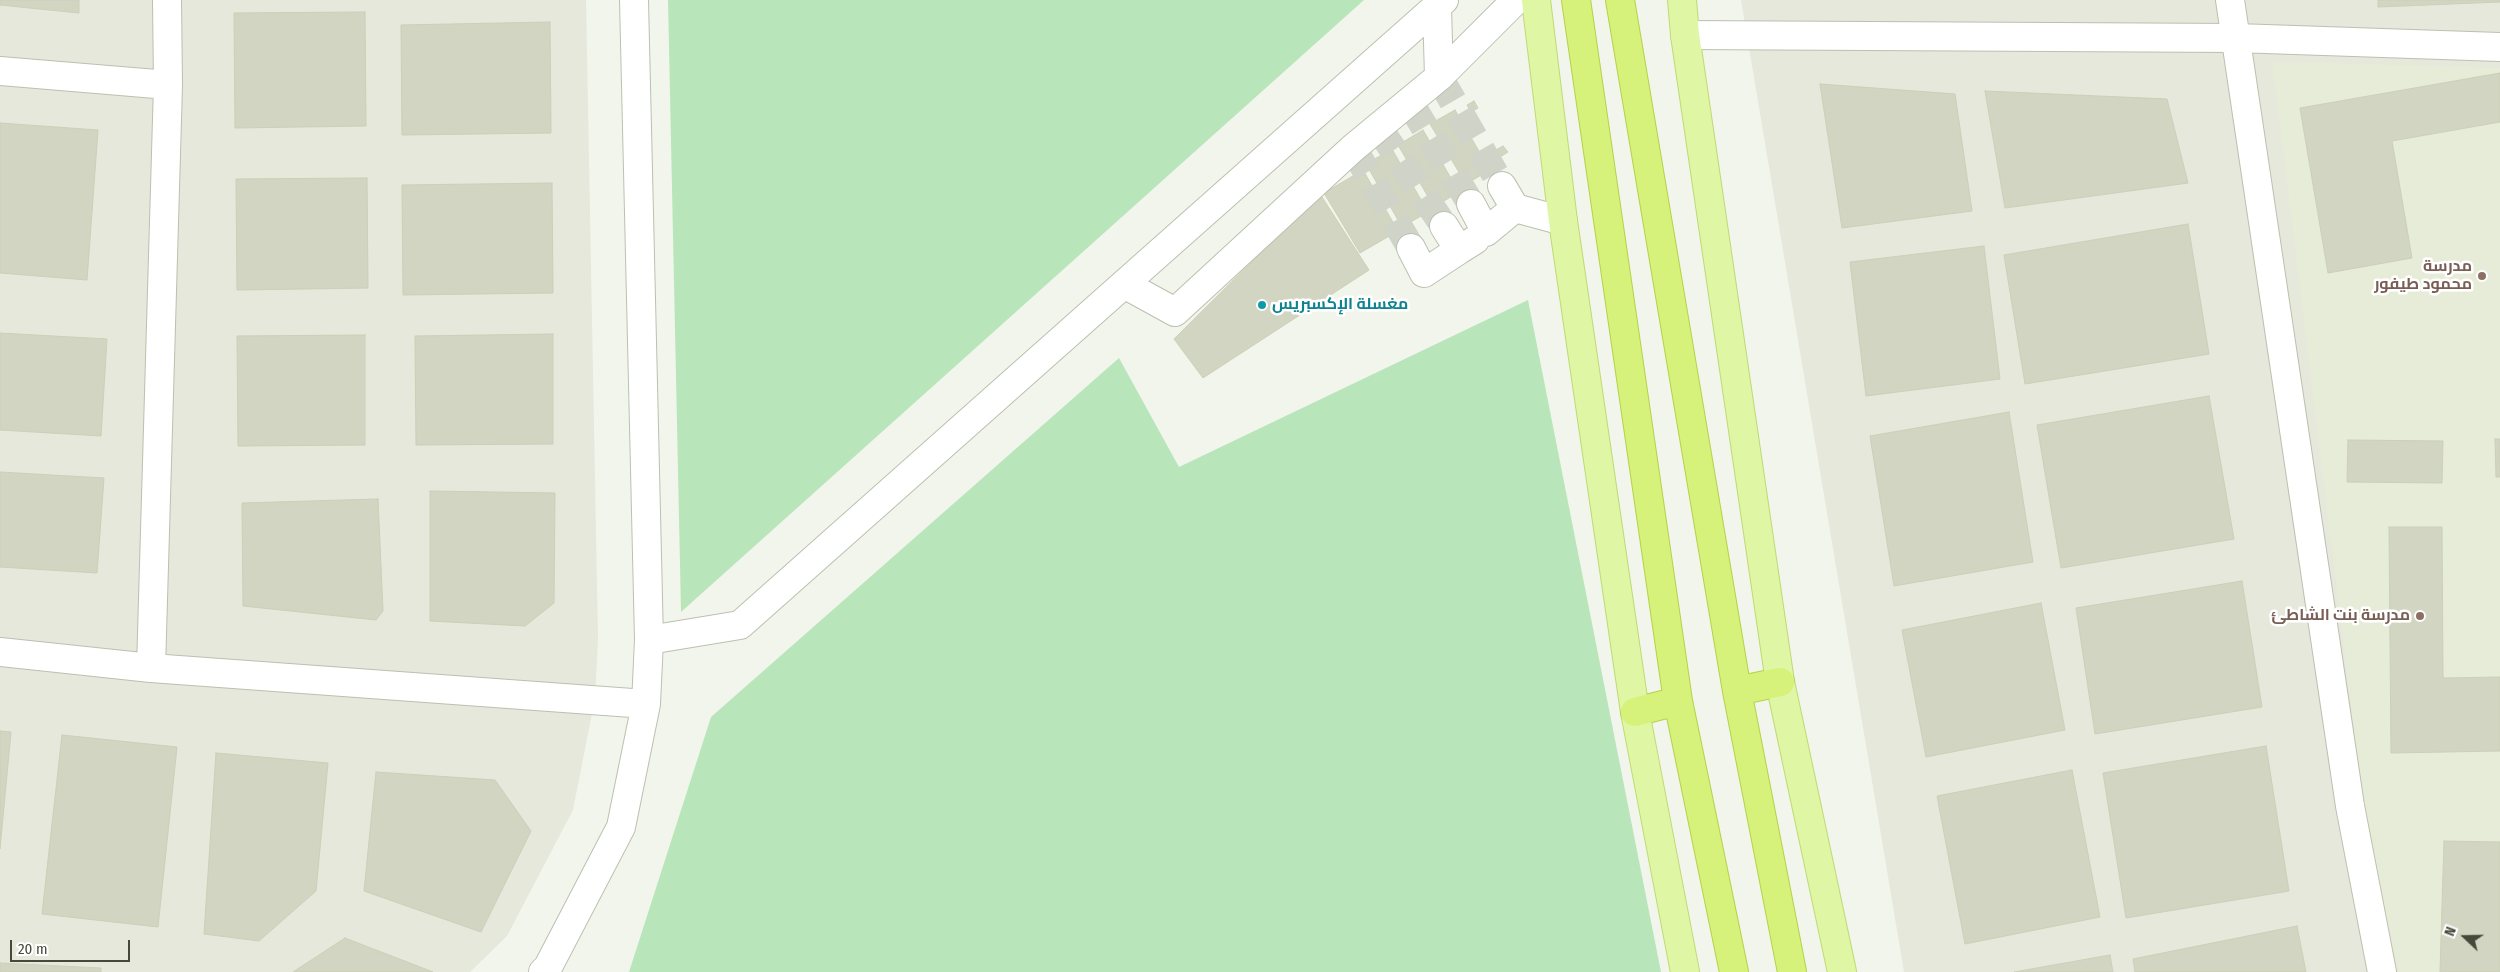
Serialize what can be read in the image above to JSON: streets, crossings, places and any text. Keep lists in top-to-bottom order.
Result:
{
  "places": ["مدرسة محمود طيفور", "مغسلة الإكسبريس", "مدرسة بنت الشاطئ"],
  "scale_bar": "20 m",
  "north": "left"
}
